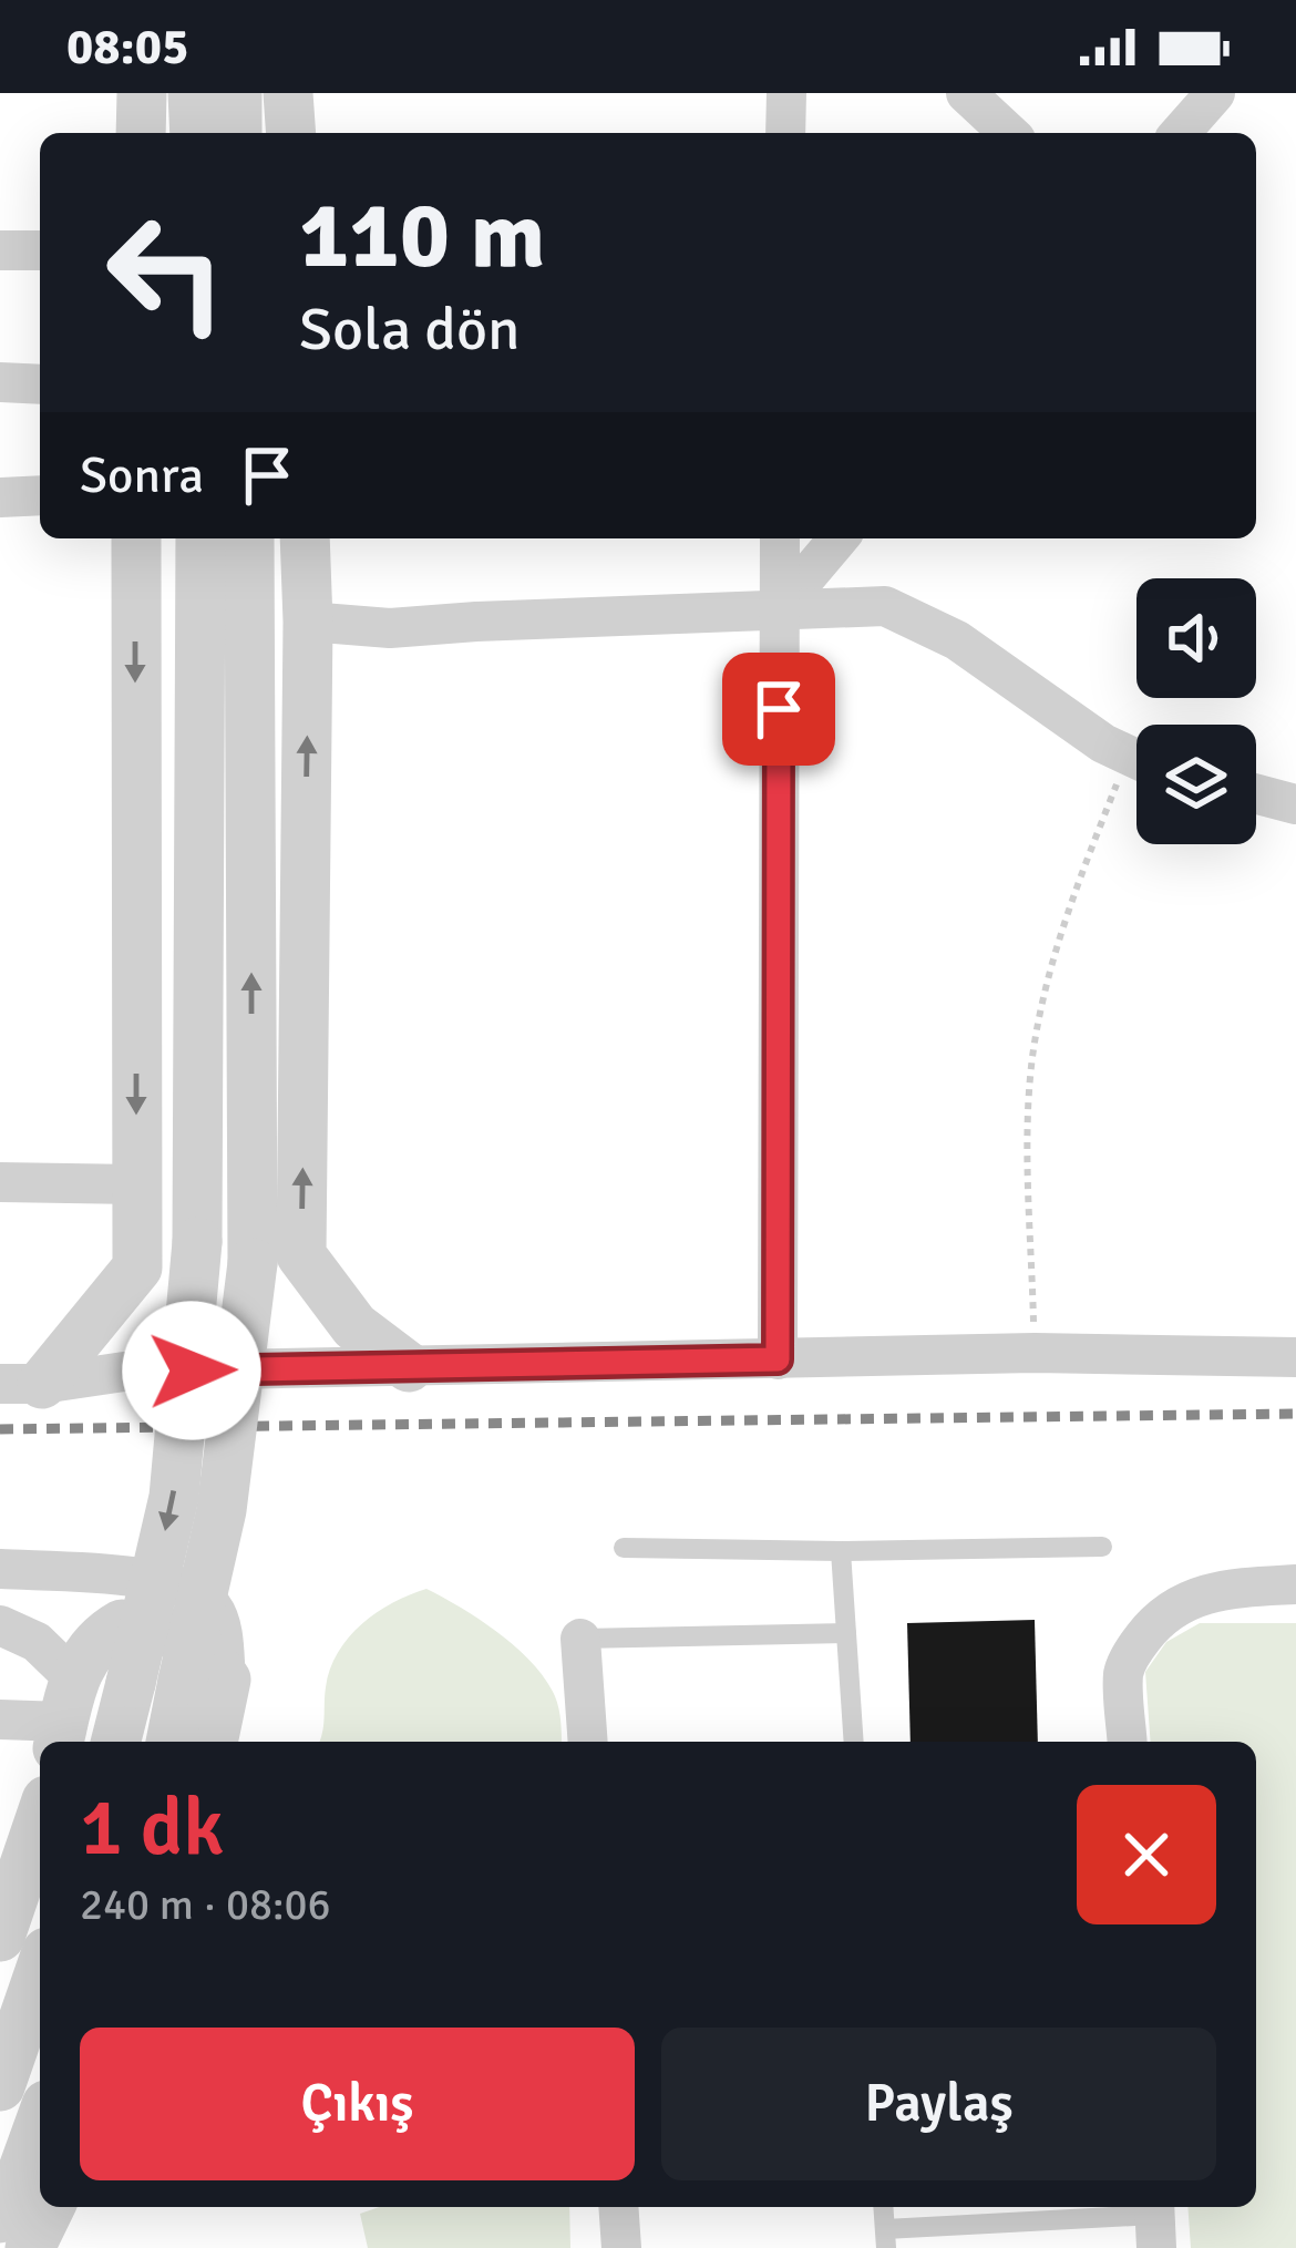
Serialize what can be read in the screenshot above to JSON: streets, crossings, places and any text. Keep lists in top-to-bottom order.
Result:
{
  "page": {
    "status": "08:05",
    "turn": ["110 m", "Sola dön"],
    "then": "Sonra",
    "heading": ["1 dk", "240 m · 08:06"],
    "buttons": ["Çıkış", "Paylaş"]
  }
}
